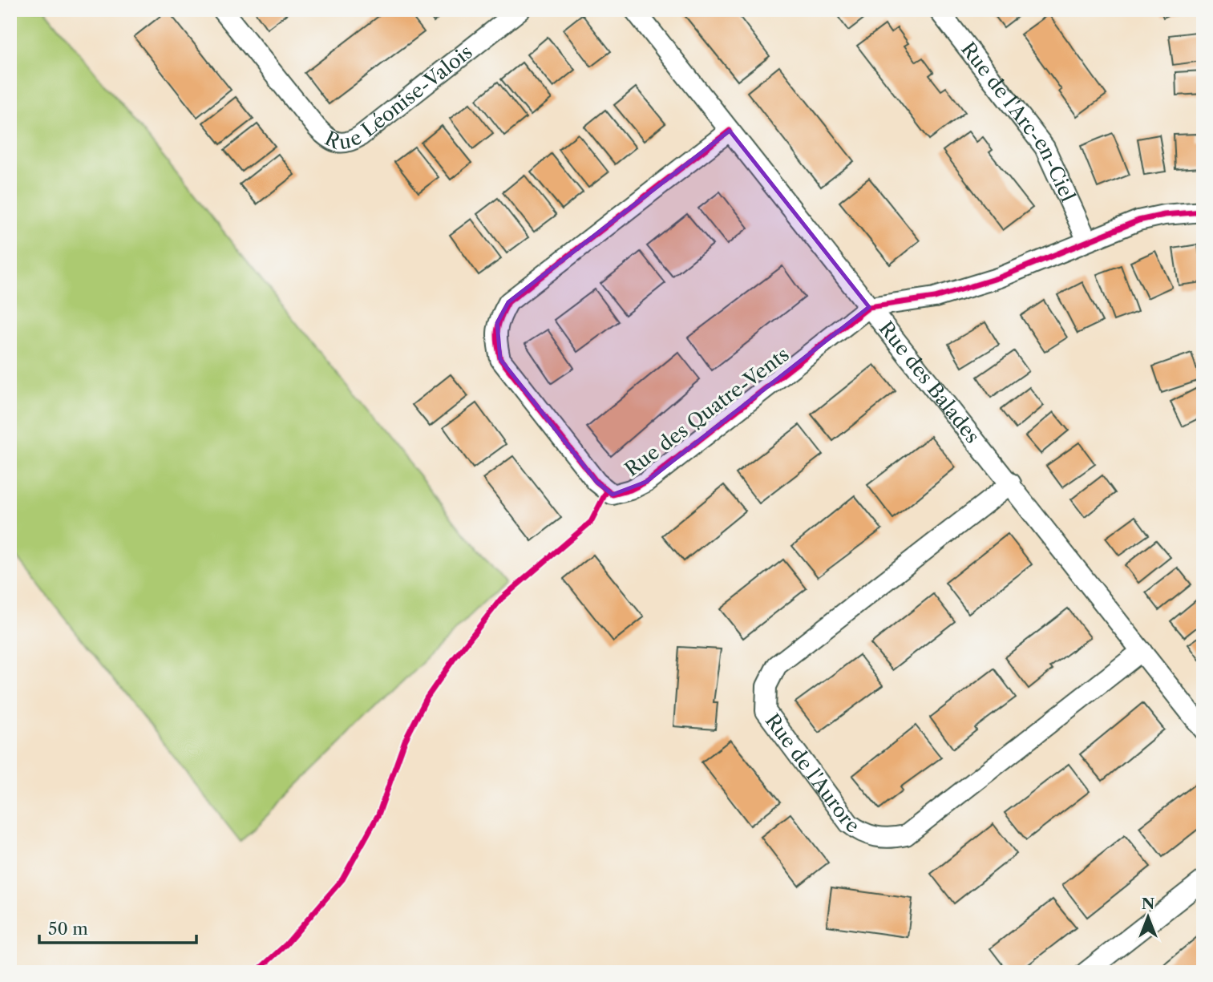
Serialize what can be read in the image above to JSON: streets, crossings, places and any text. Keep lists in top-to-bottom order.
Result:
{
  "streets": {
    "street": [
      "Rue Léonise-Valois",
      "Rue de l'Arc-en-Ciel",
      "Rue des Balades",
      "Rue des Quatre-Vents",
      "Rue de l'Aurore"
    ]
  },
  "crossings": [
    ["Rue de l'Arc-en-Ciel", "Rue des Quatre-Vents"],
    ["Rue des Balades", "Rue des Quatre-Vents"],
    ["Rue des Balades", "Rue de l'Aurore"]
  ],
  "scale_bar": "50 m",
  "north": "top"
}
